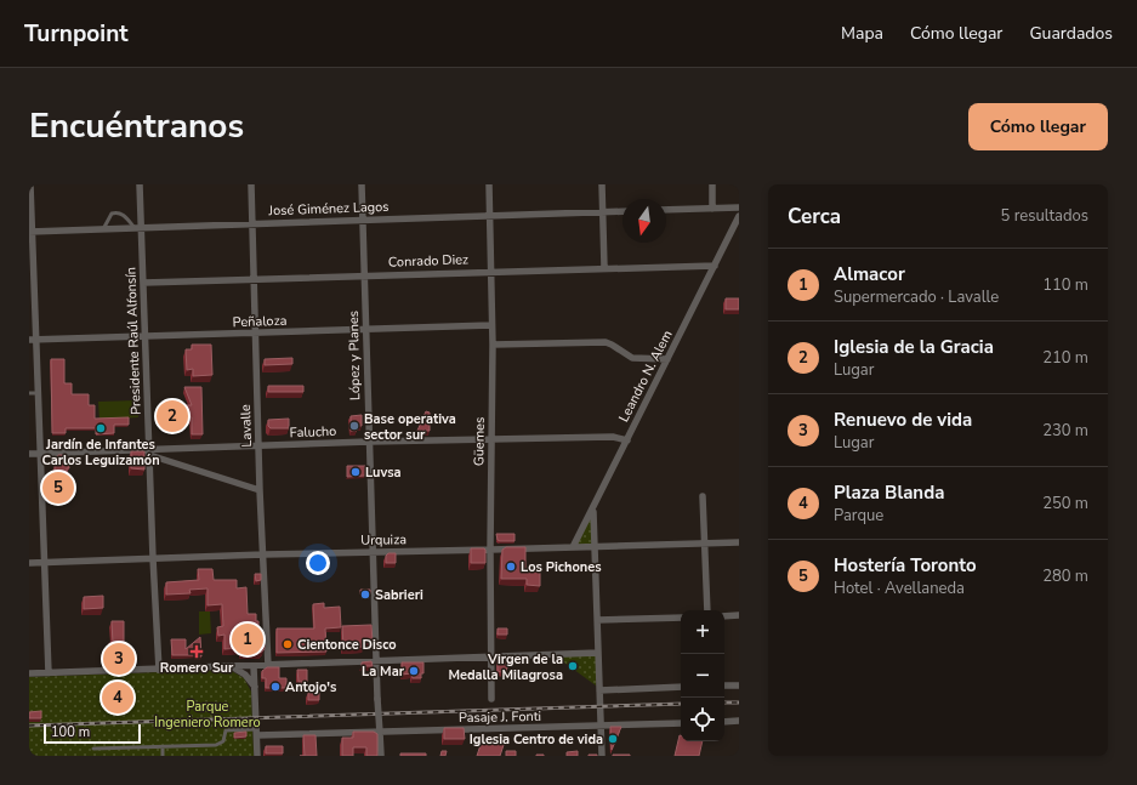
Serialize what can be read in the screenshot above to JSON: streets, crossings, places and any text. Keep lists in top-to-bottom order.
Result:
{
  "streets": {
    "street": [
      "José Giménez Lagos",
      "Conrado Diez",
      "Peñaloza",
      "Presidente Raúl Alfonsín",
      "López y Planes",
      "Leandro N. Alem",
      "Lavalle",
      "Falucho",
      "Güemes",
      "Urquiza",
      "Pasaje J. Fonti"
    ]
  },
  "crossings": [
    ["José Giménez Lagos", "Presidente Raúl Alfonsín"],
    ["José Giménez Lagos", "López y Planes"],
    ["José Giménez Lagos", "Lavalle"],
    ["José Giménez Lagos", "Güemes"],
    ["Conrado Diez", "Presidente Raúl Alfonsín"],
    ["Conrado Diez", "López y Planes"],
    ["Conrado Diez", "Leandro N. Alem"],
    ["Conrado Diez", "Lavalle"],
    ["Conrado Diez", "Güemes"],
    ["Peñaloza", "Presidente Raúl Alfonsín"],
    ["Peñaloza", "López y Planes"],
    ["Peñaloza", "Lavalle"],
    ["Peñaloza", "Güemes"],
    ["Presidente Raúl Alfonsín", "Falucho"],
    ["Presidente Raúl Alfonsín", "Urquiza"],
    ["López y Planes", "Falucho"],
    ["López y Planes", "Urquiza"],
    ["López y Planes", "Pasaje J. Fonti"],
    ["Leandro N. Alem", "Falucho"],
    ["Leandro N. Alem", "Urquiza"],
    ["Lavalle", "Falucho"],
    ["Lavalle", "Urquiza"],
    ["Falucho", "Güemes"],
    ["Güemes", "Urquiza"]
  ],
  "parks": ["Parque Ingeniero Romero"],
  "places": {
    "other": [
      "Base operativa sector sur",
      "Jardín de Infantes Carlos Leguizamón",
      "Luvsa",
      "Los Pichones",
      "Sabrieri",
      "Cientonce Disco",
      "Virgen de la Medalla Milagrosa",
      "La Mar",
      "Antojo's",
      "Iglesia Centro de vida"
    ],
    "health": ["Romero Sur"]
  },
  "scale_bar": "100 m",
  "north": "bottom",
  "page": {
    "header": "Turnpoint",
    "nav": ["Mapa", "Cómo llegar", "Guardados"],
    "title": "Encuéntranos",
    "buttons": "Cómo llegar",
    "heading": ["Cerca", "5 resultados"],
    "list": [
      {
        "mark": "1",
        "name": "Almacor",
        "note": "Supermercado · Lavalle",
        "value": "110 m"
      },
      {
        "mark": "2",
        "name": "Iglesia de la Gracia",
        "note": "Lugar",
        "value": "210 m"
      },
      {
        "mark": "3",
        "name": "Renuevo de vida",
        "note": "Lugar",
        "value": "230 m"
      },
      {
        "mark": "4",
        "name": "Plaza Blanda",
        "note": "Parque",
        "value": "250 m"
      },
      {
        "mark": "5",
        "name": "Hostería Toronto",
        "note": "Hotel · Avellaneda",
        "value": "280 m"
      }
    ],
    "pins": [
      "2",
      "5",
      "1",
      "3",
      "4"
    ],
    "map_buttons": ["+", "−"],
    "scale": "100 m"
  }
}
